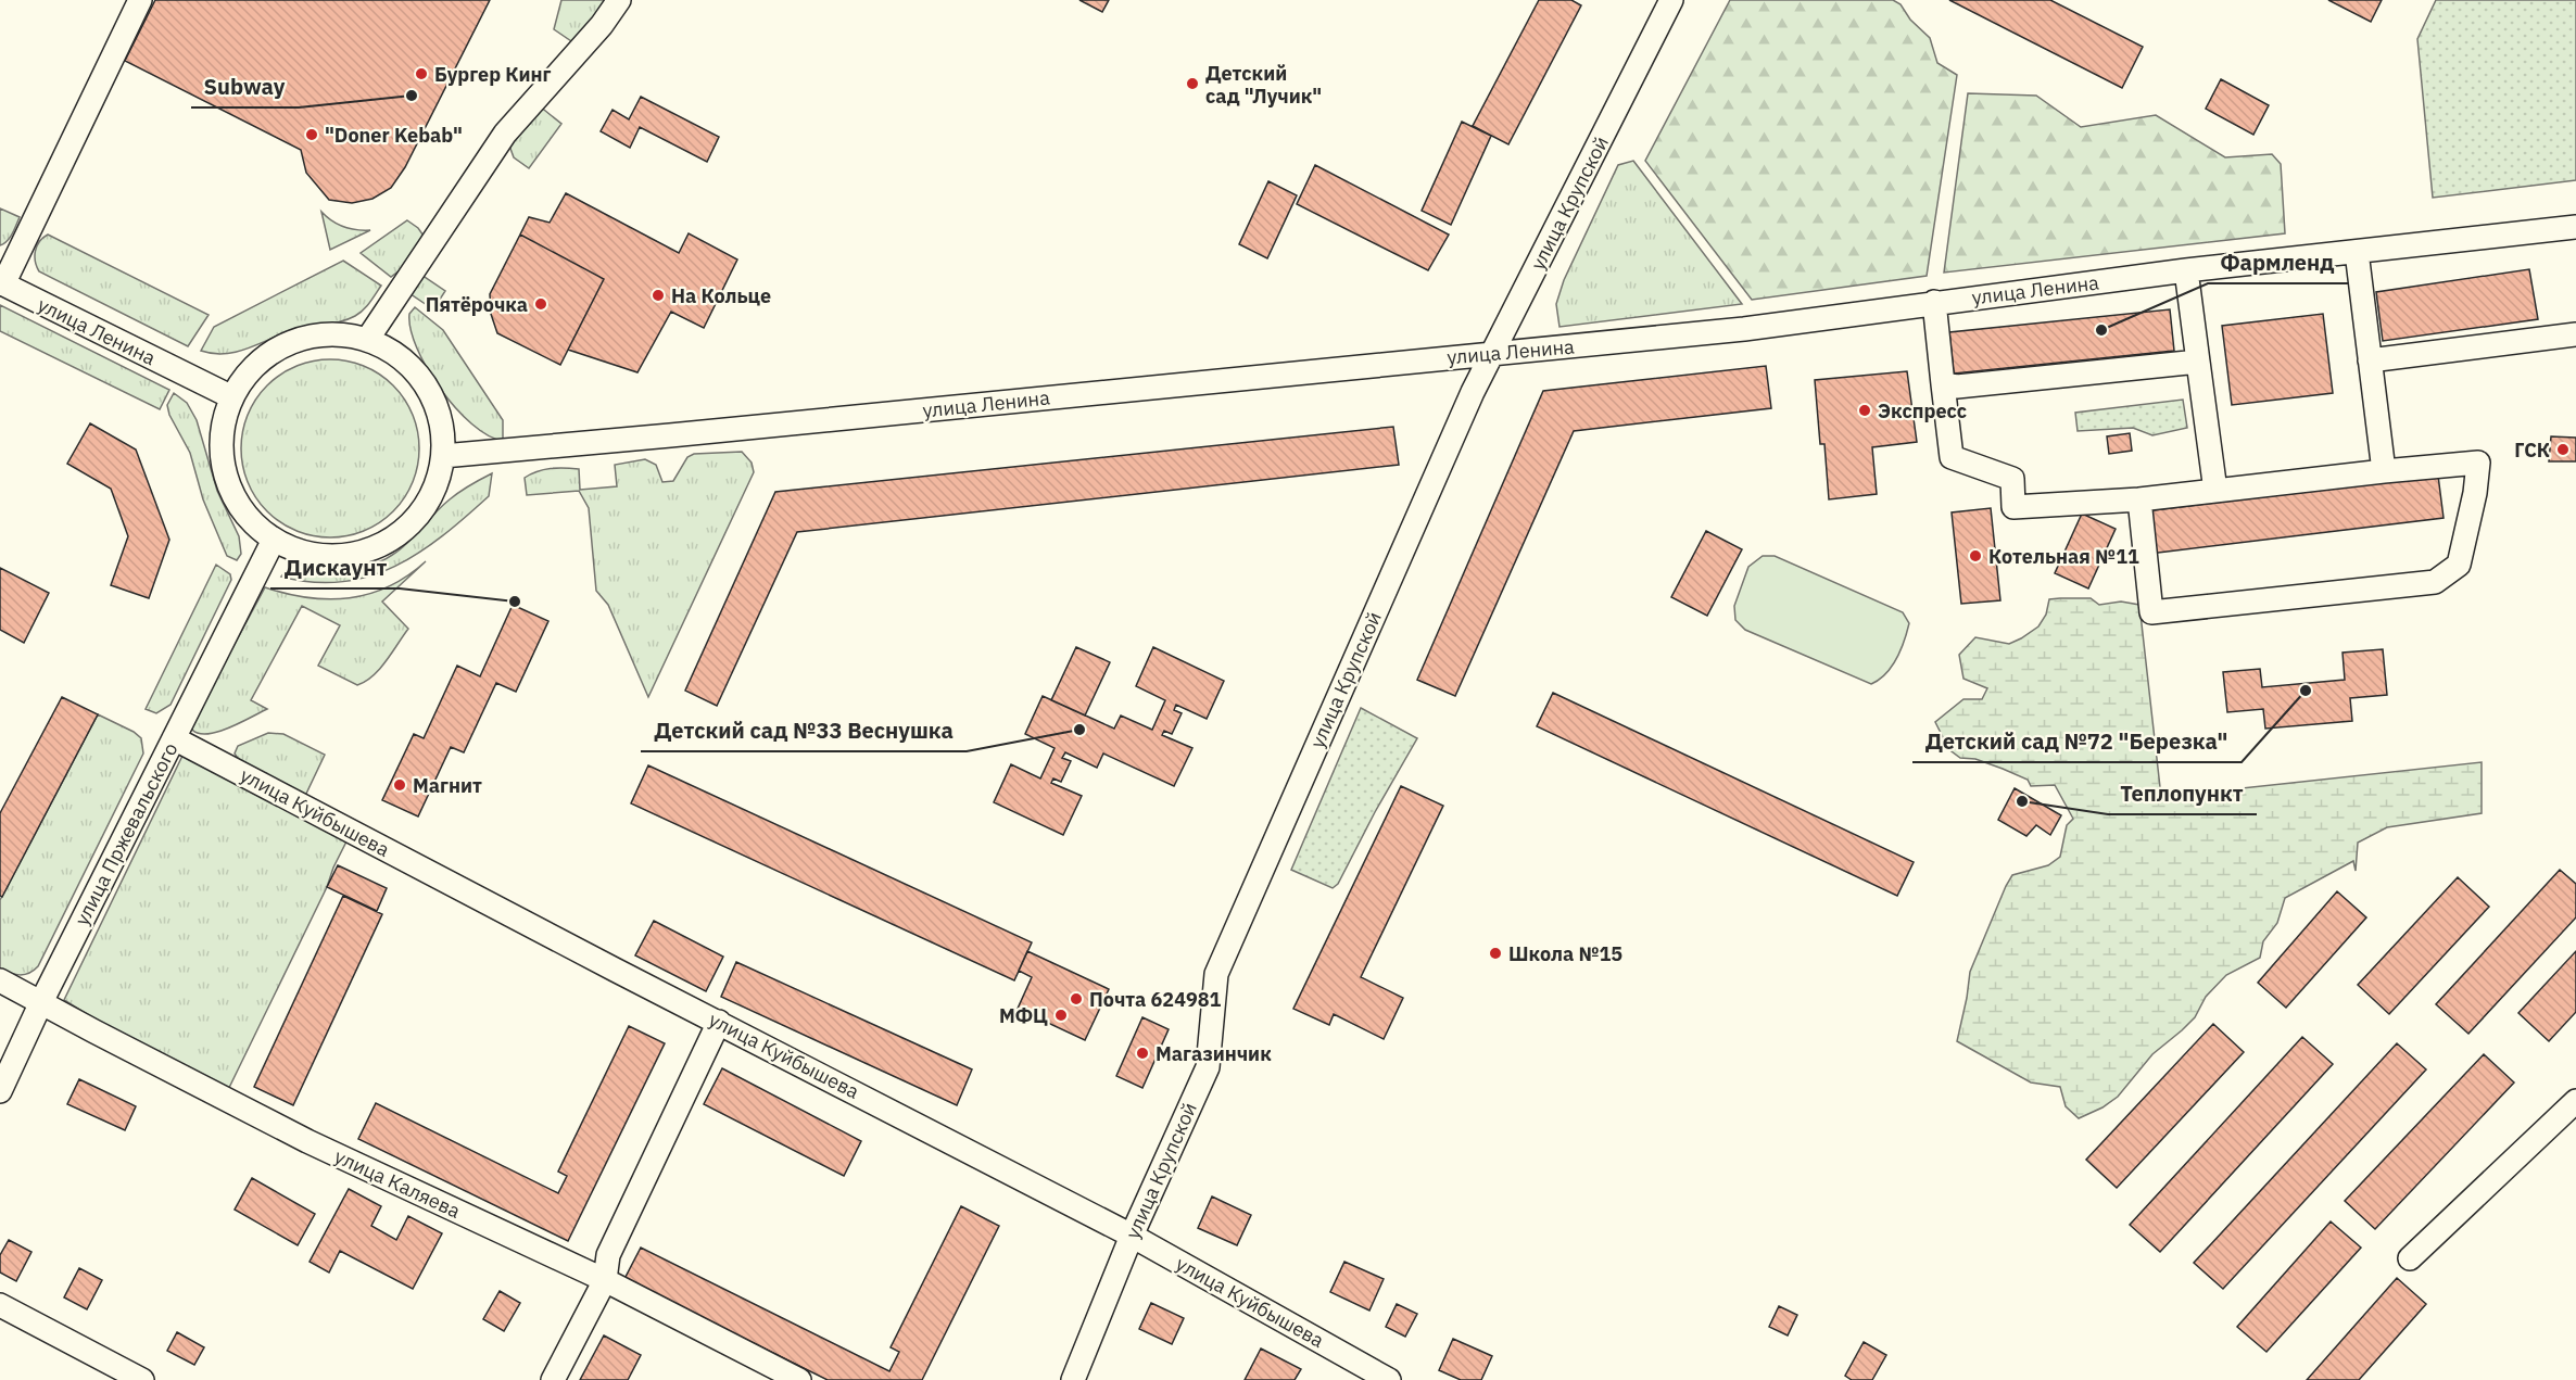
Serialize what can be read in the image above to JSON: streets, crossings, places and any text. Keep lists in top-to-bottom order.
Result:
{
  "streets": {
    "street": [
      "улица Крупской",
      "улица Ленина",
      "улица Куйбышева",
      "улица Пржевальского",
      "улица Каляева"
    ]
  },
  "crossings": [
    ["улица Крупской", "улица Ленина"],
    ["улица Крупской", "улица Куйбышева"],
    ["улица Ленина", "улица Пржевальского"],
    ["улица Куйбышева", "улица Пржевальского"],
    ["улица Пржевальского", "улица Каляева"]
  ],
  "places": [
    "Бургер Кинг",
    "Детский сад \"Лучик\"",
    "Subway",
    "\"Doner Kebab\"",
    "На Кольце",
    "Пятёрочка",
    "Фармленд",
    "Экспресс",
    "ГСК",
    "Котельная №11",
    "Дискаунт",
    "Детский сад №72 \"Березка\"",
    "Детский сад №33 Веснушка",
    "Магнит",
    "Теплопункт",
    "Школа №15",
    "Почта 624981",
    "МФЦ",
    "Магазинчик"
  ]
}
